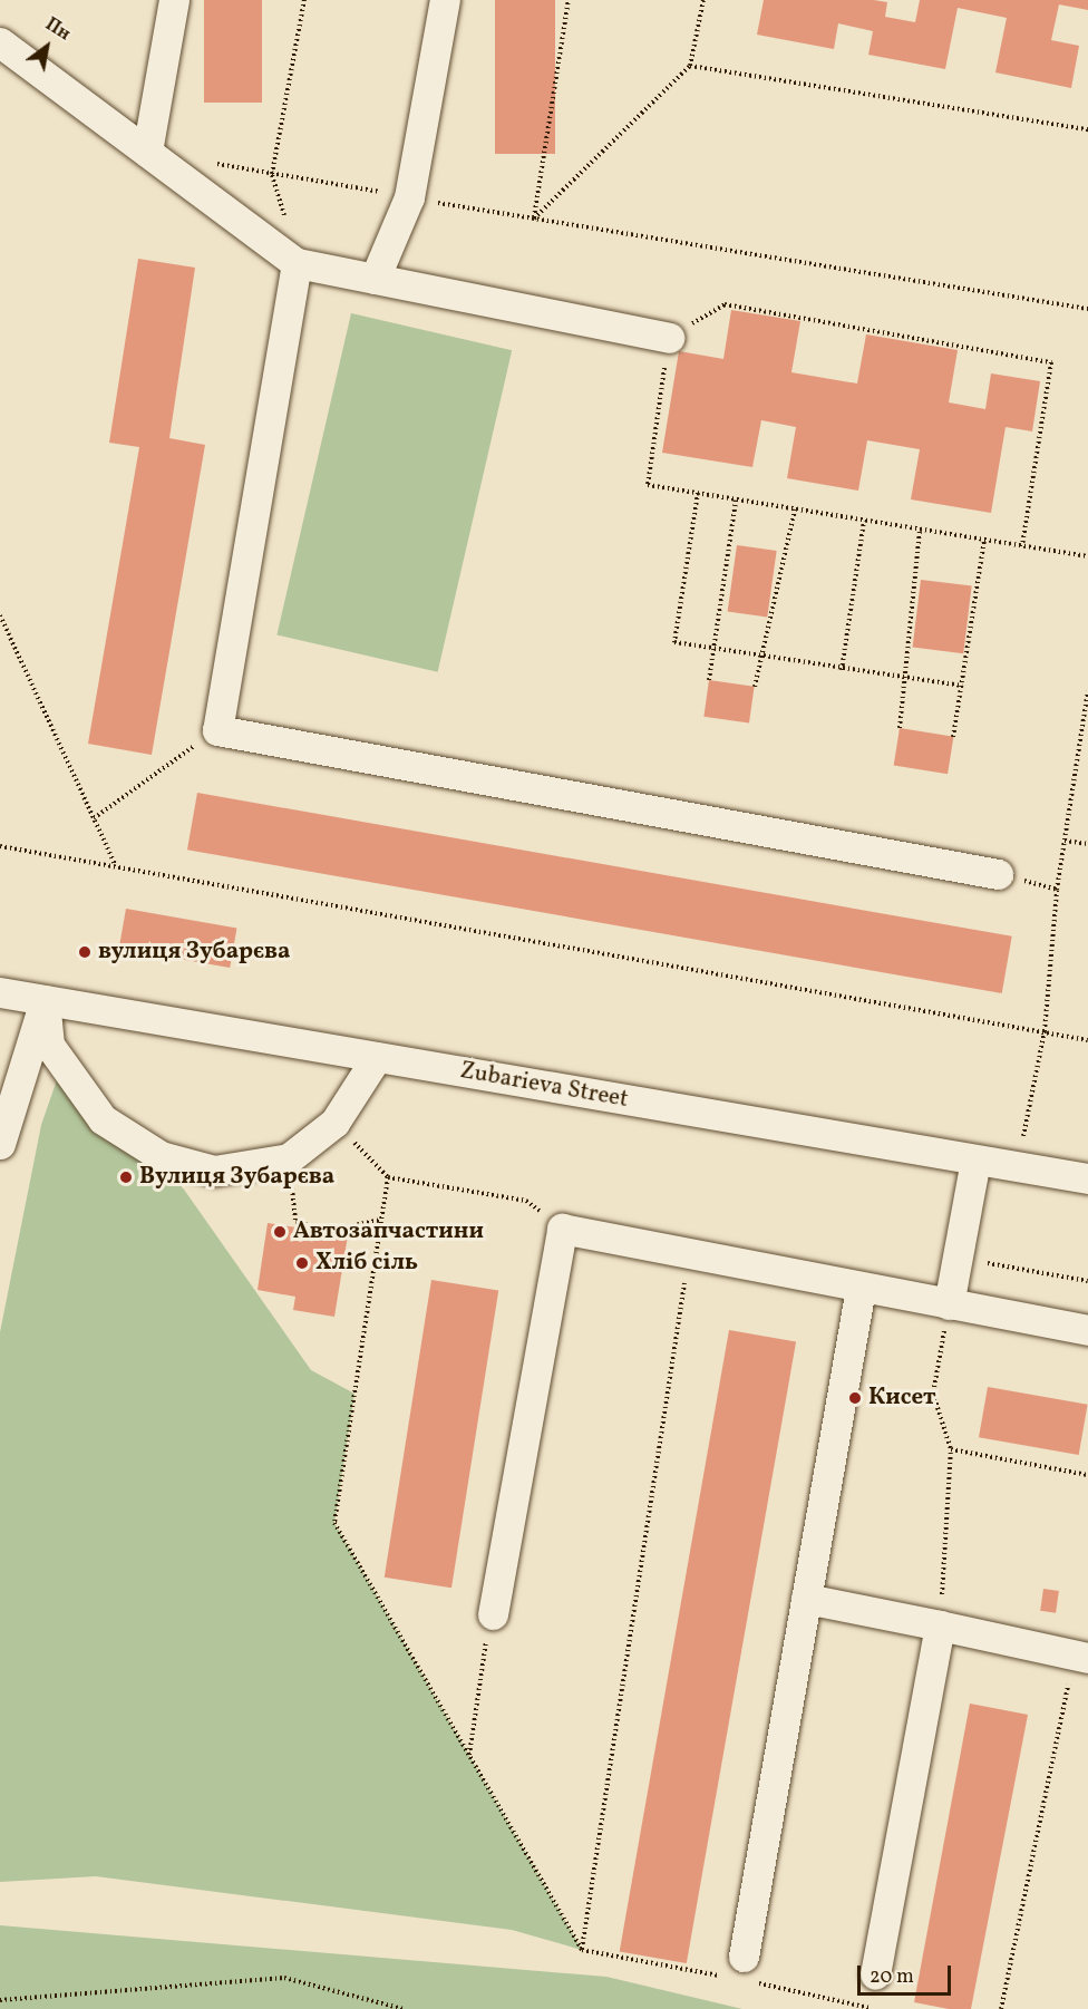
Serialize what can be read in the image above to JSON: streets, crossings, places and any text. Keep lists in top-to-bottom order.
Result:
{
  "streets": {
    "street": ["Zubarieva Street"]
  },
  "places": [
    "вулиця Зубарєва",
    "Вулиця Зубарєва",
    "Автозапчастини",
    "Хліб сіль",
    "Кисет"
  ],
  "scale_bar": "20 m",
  "north": "top right"
}
